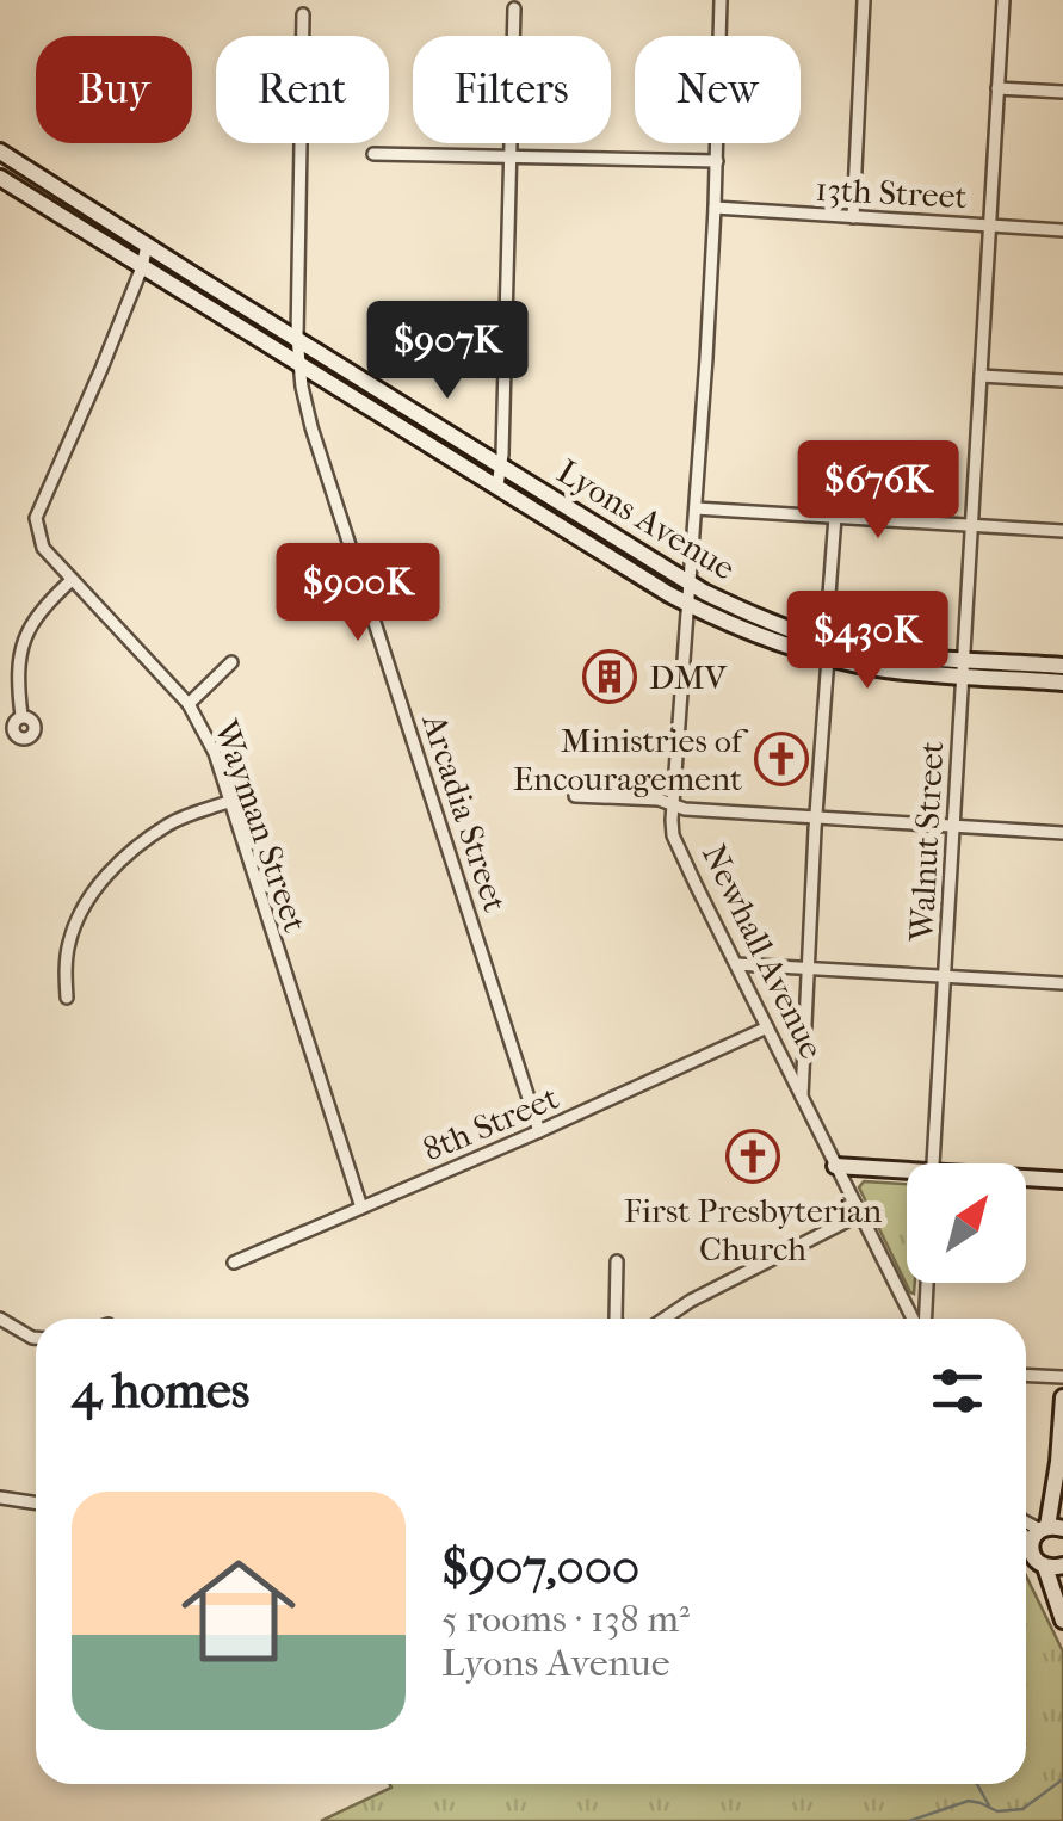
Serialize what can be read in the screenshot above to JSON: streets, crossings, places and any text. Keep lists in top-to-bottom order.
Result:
{
  "streets": {
    "main road": ["Lyons Avenue"],
    "street": [
      "13th Street",
      "Arcadia Street",
      "Wayman Street",
      "Walnut Street",
      "Newhall Avenue",
      "8th Street"
    ]
  },
  "crossings": [
    ["13th Street", "Walnut Street"],
    ["13th Street", "Newhall Avenue"],
    ["Lyons Avenue", "Arcadia Street"],
    ["Lyons Avenue", "Wayman Street"],
    ["Lyons Avenue", "Walnut Street"],
    ["Lyons Avenue", "Newhall Avenue"],
    ["Arcadia Street", "8th Street"],
    ["Wayman Street", "8th Street"],
    ["Newhall Avenue", "8th Street"]
  ],
  "places": {
    "building": ["DMV"],
    "church": ["Ministries of Encouragement", "First Presbyterian Church"]
  },
  "north": "top right",
  "page": {
    "chip": [
      "Buy",
      "Rent",
      "Filters",
      "New"
    ],
    "price": [
      "$907K",
      "$676K",
      "$900K",
      "$430K"
    ],
    "heading": "4 homes",
    "list": [
      {
        "name": "$907,000",
        "note": "5 rooms · 138 m² · Lyons Avenue"
      }
    ]
  }
}
